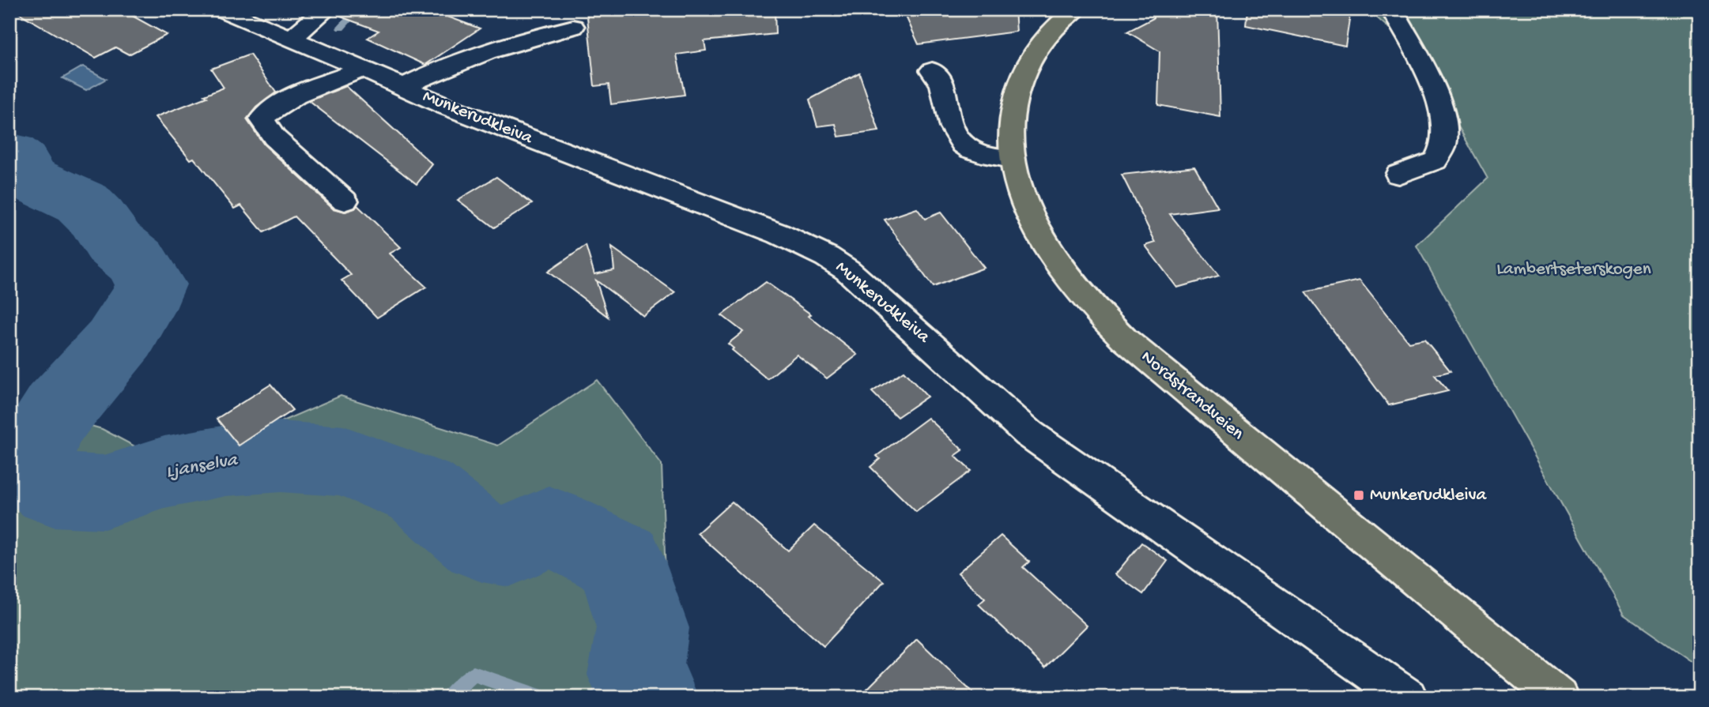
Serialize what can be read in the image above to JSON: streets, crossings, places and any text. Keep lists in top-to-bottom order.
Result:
{
  "streets": {
    "main road": ["Nordstrandveien"],
    "street": ["Munkerudkleiva"]
  },
  "water": ["Ljanselva"],
  "parks": ["Lambertseterskogen"],
  "places": {
    "transit": ["Munkerudkleiva"]
  }
}
